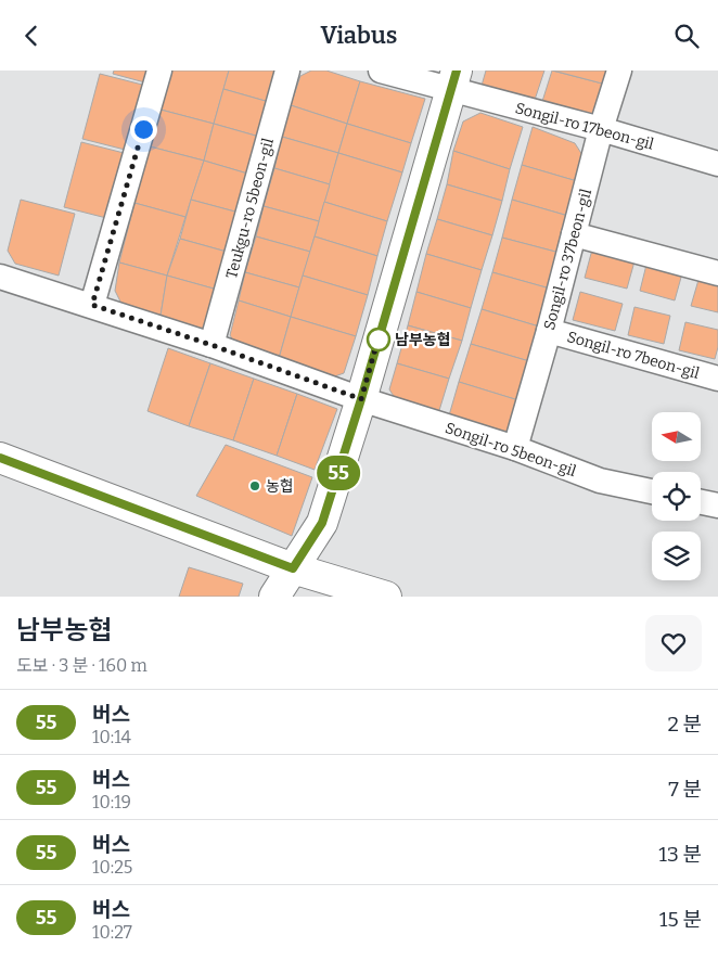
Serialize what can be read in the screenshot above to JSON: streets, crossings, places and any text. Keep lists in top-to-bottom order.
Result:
{
  "streets": {
    "street": [
      "Songil-ro 17beon-gil",
      "Teukgu-ro 5beon-gil",
      "Songil-ro 37beon-gil",
      "Songil-ro 7beon-gil",
      "Songil-ro 5beon-gil"
    ]
  },
  "crossings": [
    ["Songil-ro 17beon-gil", "Songil-ro 37beon-gil"],
    ["Songil-ro 37beon-gil", "Songil-ro 7beon-gil"],
    ["Songil-ro 37beon-gil", "Songil-ro 5beon-gil"]
  ],
  "places": ["남부농협", "농협"],
  "lines": ["bus line 55"],
  "north": "left",
  "page": {
    "header": "Viabus",
    "on_map": "55",
    "heading": ["남부농협", "도보 · 3 분 · 160 m"],
    "list": [
      {
        "mark": "55",
        "name": "버스",
        "note": "10:14",
        "value": "2 분"
      },
      {
        "mark": "55",
        "name": "버스",
        "note": "10:19",
        "value": "7 분"
      },
      {
        "mark": "55",
        "name": "버스",
        "note": "10:25",
        "value": "13 분"
      },
      {
        "mark": "55",
        "name": "버스",
        "note": "10:27",
        "value": "15 분"
      }
    ]
  }
}
